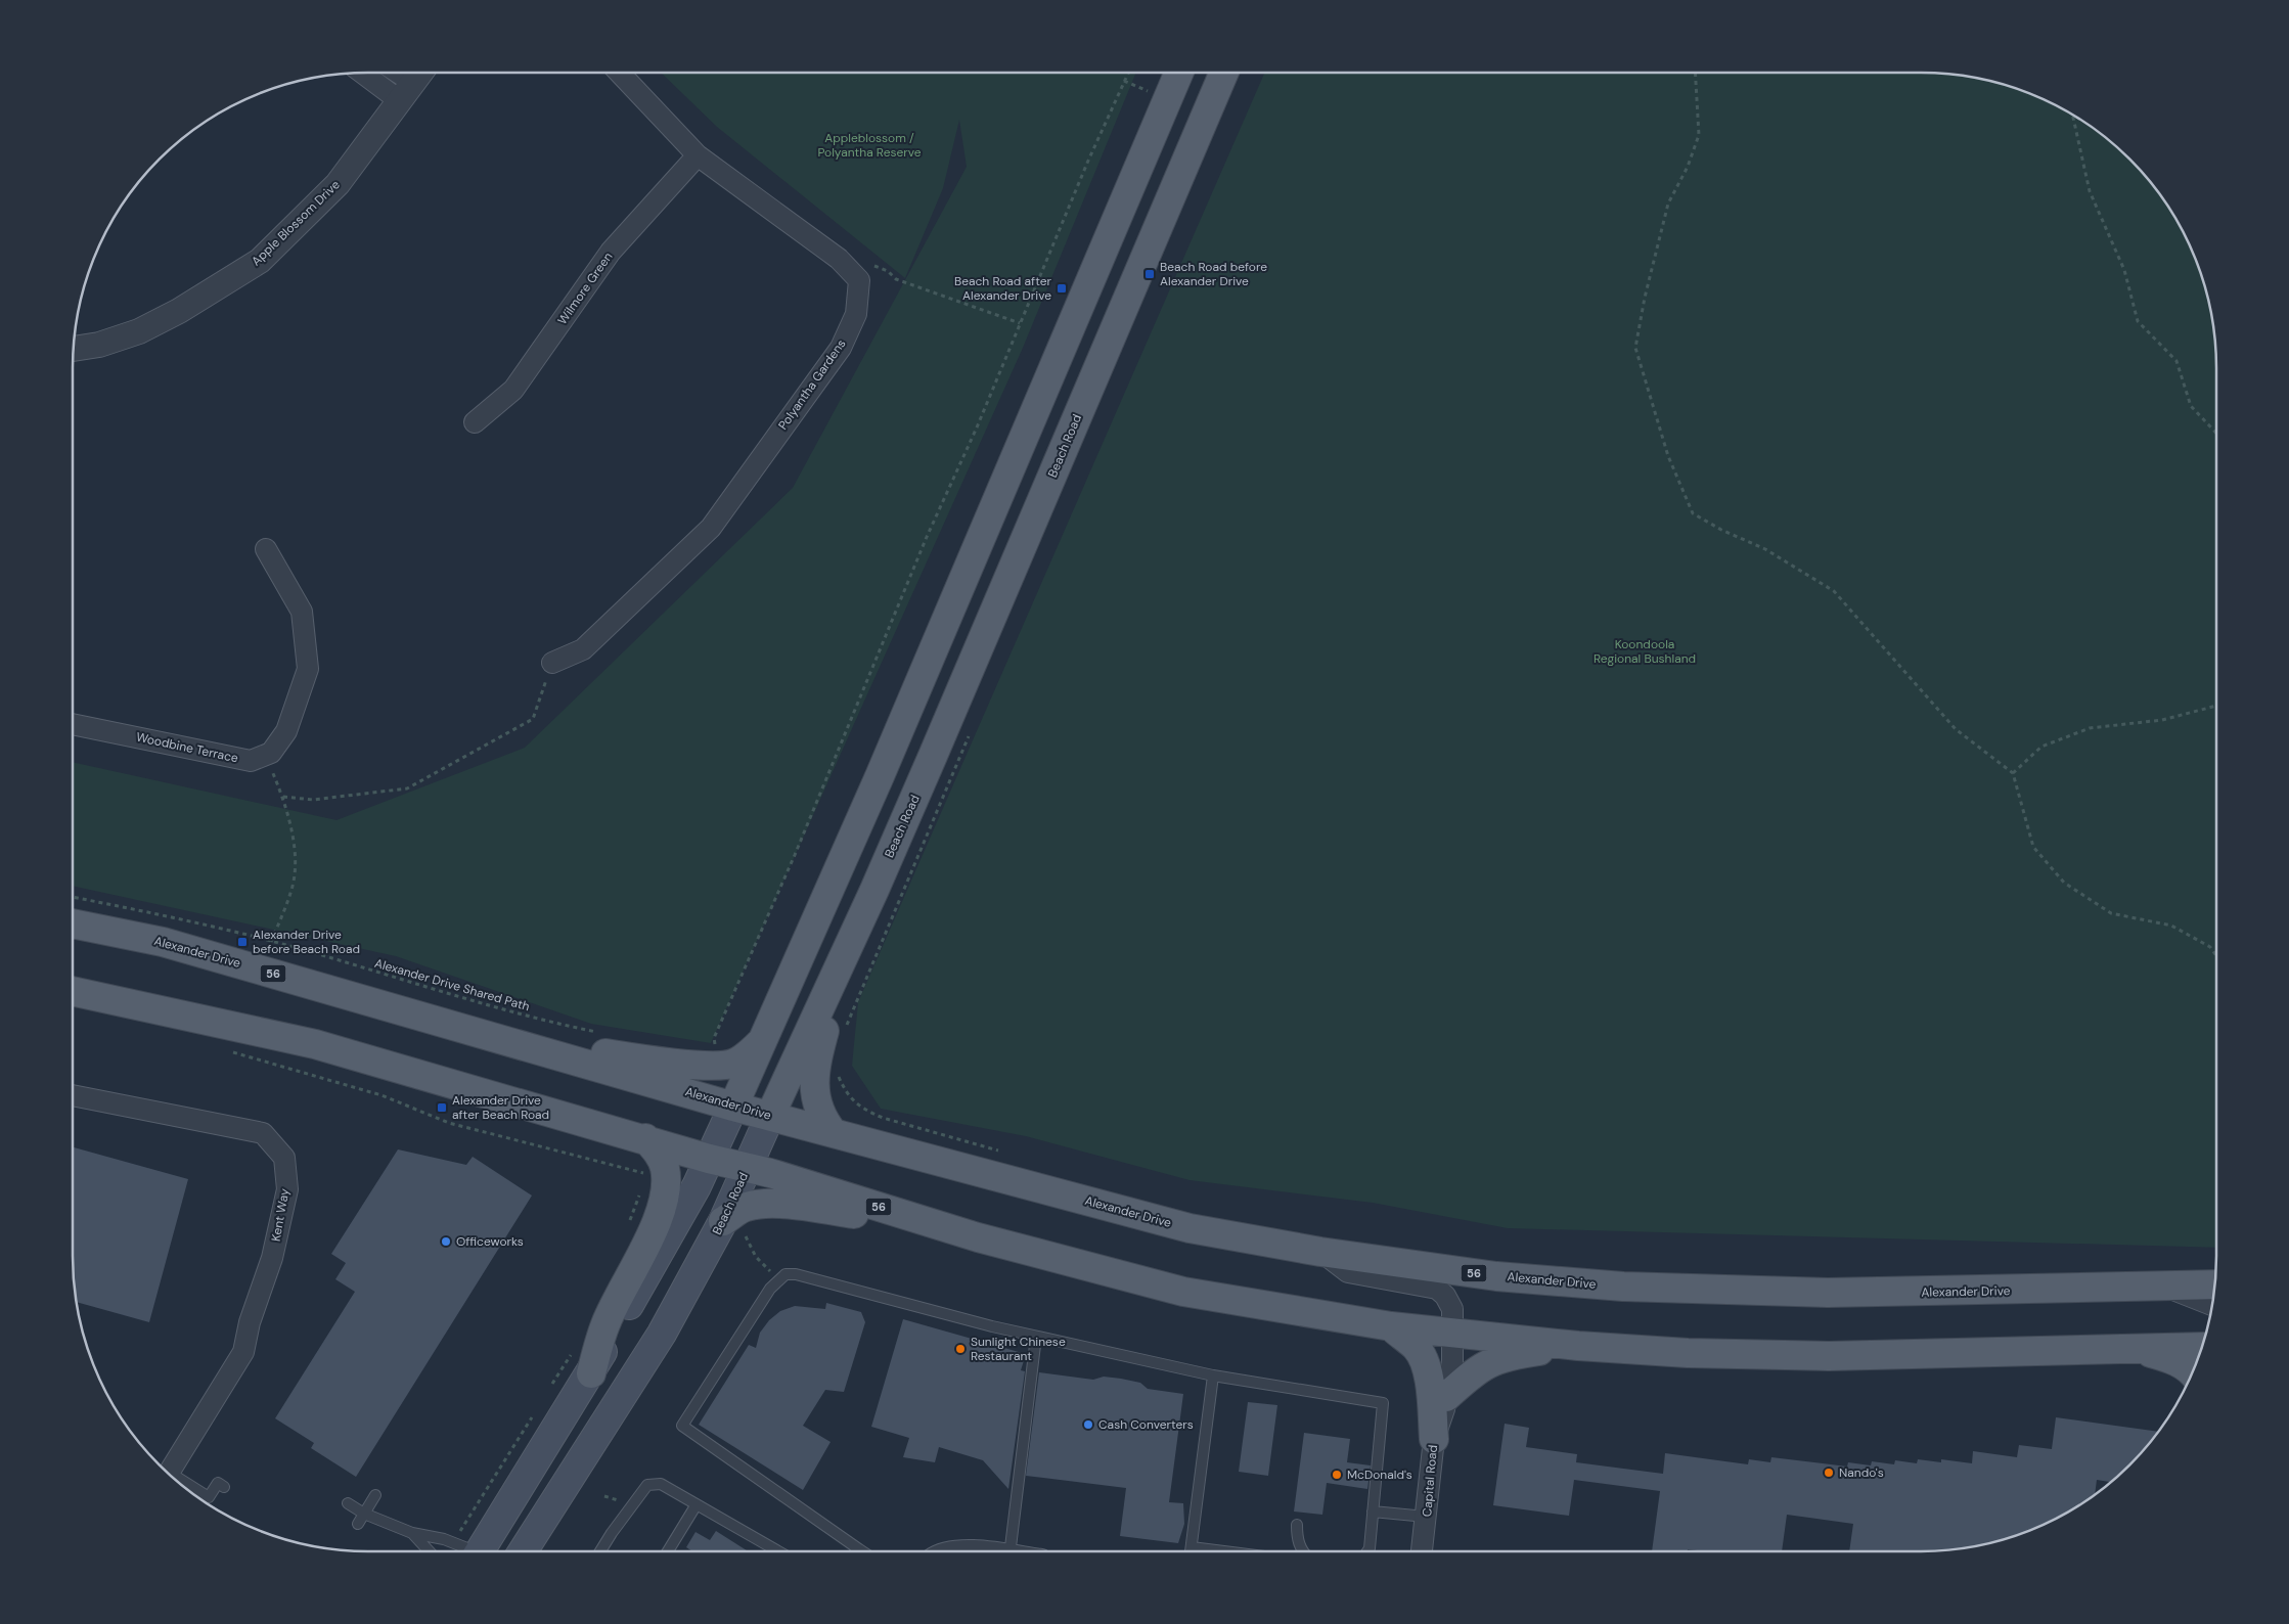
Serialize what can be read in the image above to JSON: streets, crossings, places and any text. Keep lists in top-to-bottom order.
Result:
{
  "streets": {
    "main road": ["Beach Road", "Alexander Drive", "56"],
    "street": [
      "Apple Blossom Drive",
      "Wilmore Green",
      "Polyantha Gardens",
      "Woodbine Terrace",
      "Kent Way",
      "Capital Road"
    ],
    "path": ["Alexander Drive Shared Path"]
  },
  "crossings": [
    ["Wilmore Green", "Polyantha Gardens"],
    ["Beach Road", "Alexander Drive"],
    ["Beach Road", "56"],
    ["Alexander Drive", "Capital Road"],
    ["56", "Capital Road"]
  ],
  "parks": ["Appleblossom / Polyantha Reserve", "Koondoola Regional Bushland"],
  "places": {
    "transit": [
      "Beach Road before Alexander Drive",
      "Beach Road after Alexander Drive",
      "Alexander Drive before Beach Road",
      "Alexander Drive after Beach Road"
    ],
    "other": [
      "Officeworks",
      "Sunlight Chinese Restaurant",
      "Cash Converters",
      "Nando's",
      "McDonald's"
    ]
  }
}
